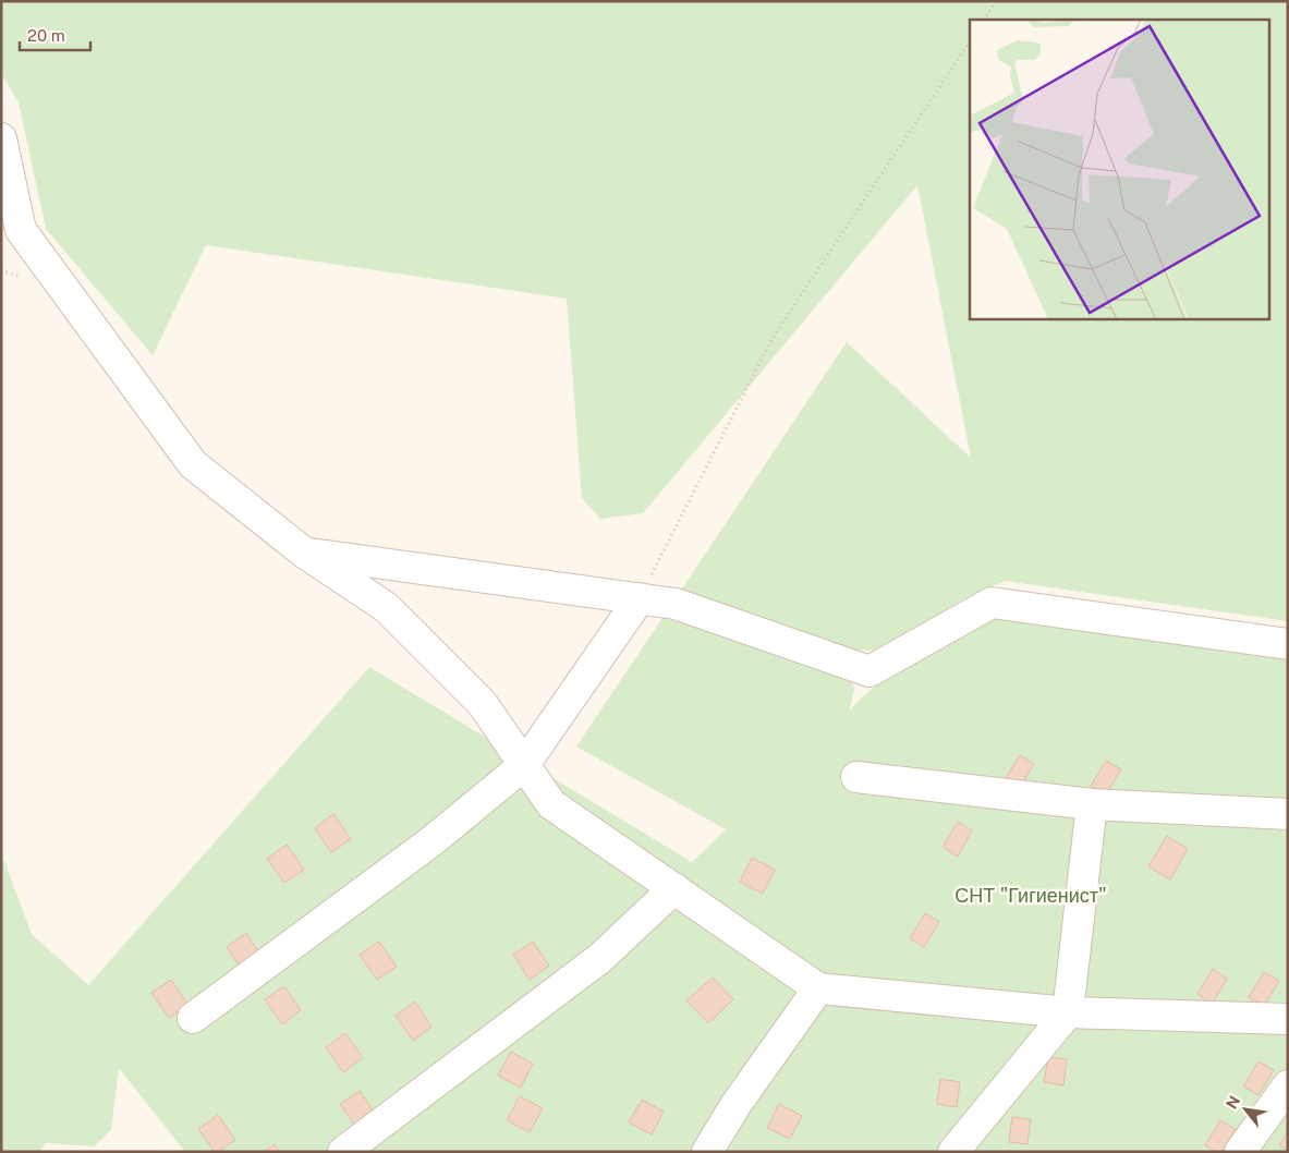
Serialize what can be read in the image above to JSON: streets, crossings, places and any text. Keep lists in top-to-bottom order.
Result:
{
  "parks": ["СНТ \"Гигиенист\""],
  "scale_bar": "20 m",
  "north": "top left"
}
